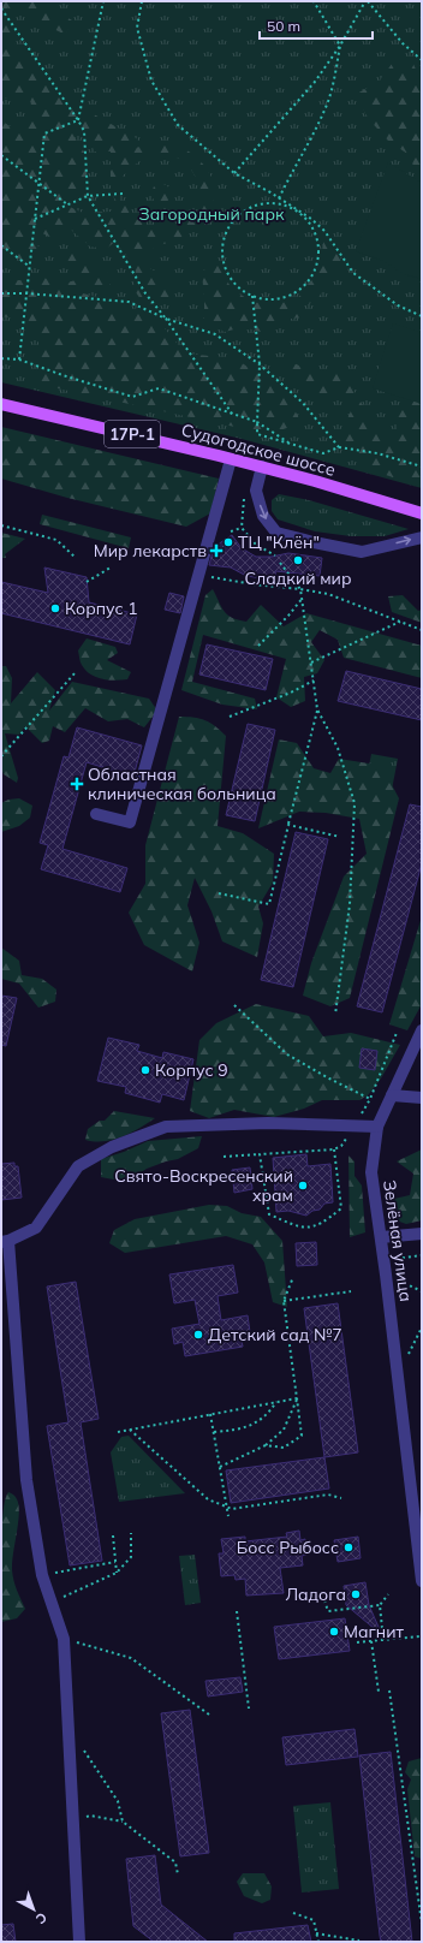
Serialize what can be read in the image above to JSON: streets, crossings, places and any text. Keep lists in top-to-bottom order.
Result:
{
  "streets": {
    "main road": ["17Р-1", "Судогодское шоссе"],
    "street": ["Зелёная улица"]
  },
  "parks": ["Загородный парк"],
  "places": {
    "other": [
      "ТЦ \"Клён\"",
      "Сладкий мир",
      "Корпус 1",
      "Корпус 9",
      "Свято-Воскресенский храм",
      "Детский сад №7",
      "Босс Рыбосс",
      "Ладога",
      "Магнит"
    ],
    "health": ["Мир лекарств", "Областная клиническая больница"]
  },
  "scale_bar": "50 m",
  "north": "bottom right"
}
